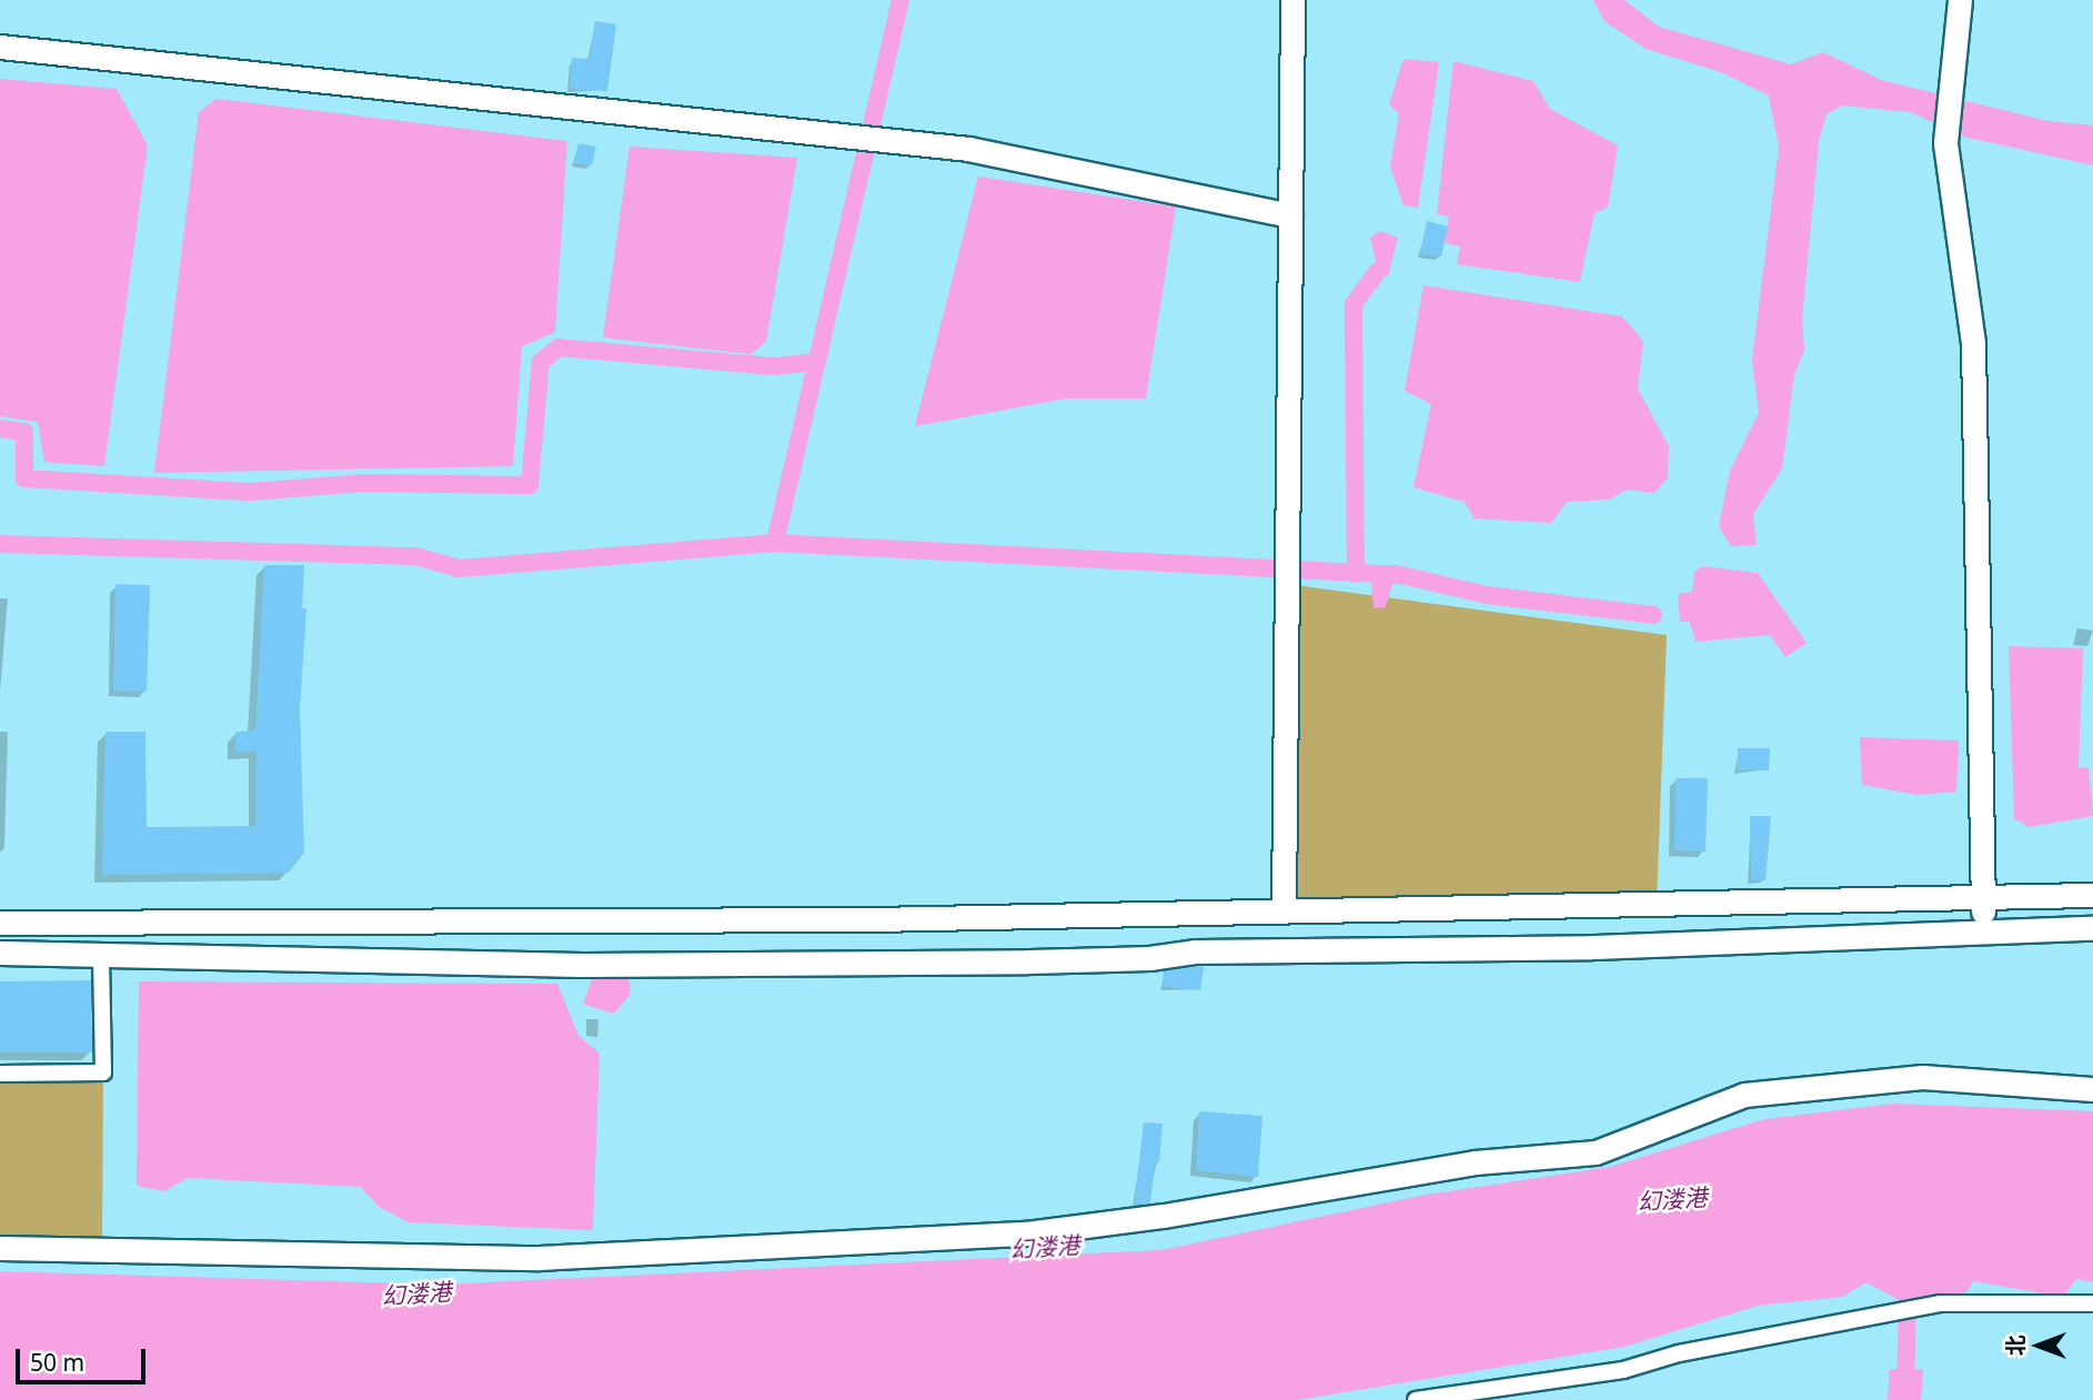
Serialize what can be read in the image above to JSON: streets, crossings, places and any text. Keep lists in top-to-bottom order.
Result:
{
  "water": ["幻溇港"],
  "scale_bar": "50 m",
  "north": "left"
}
